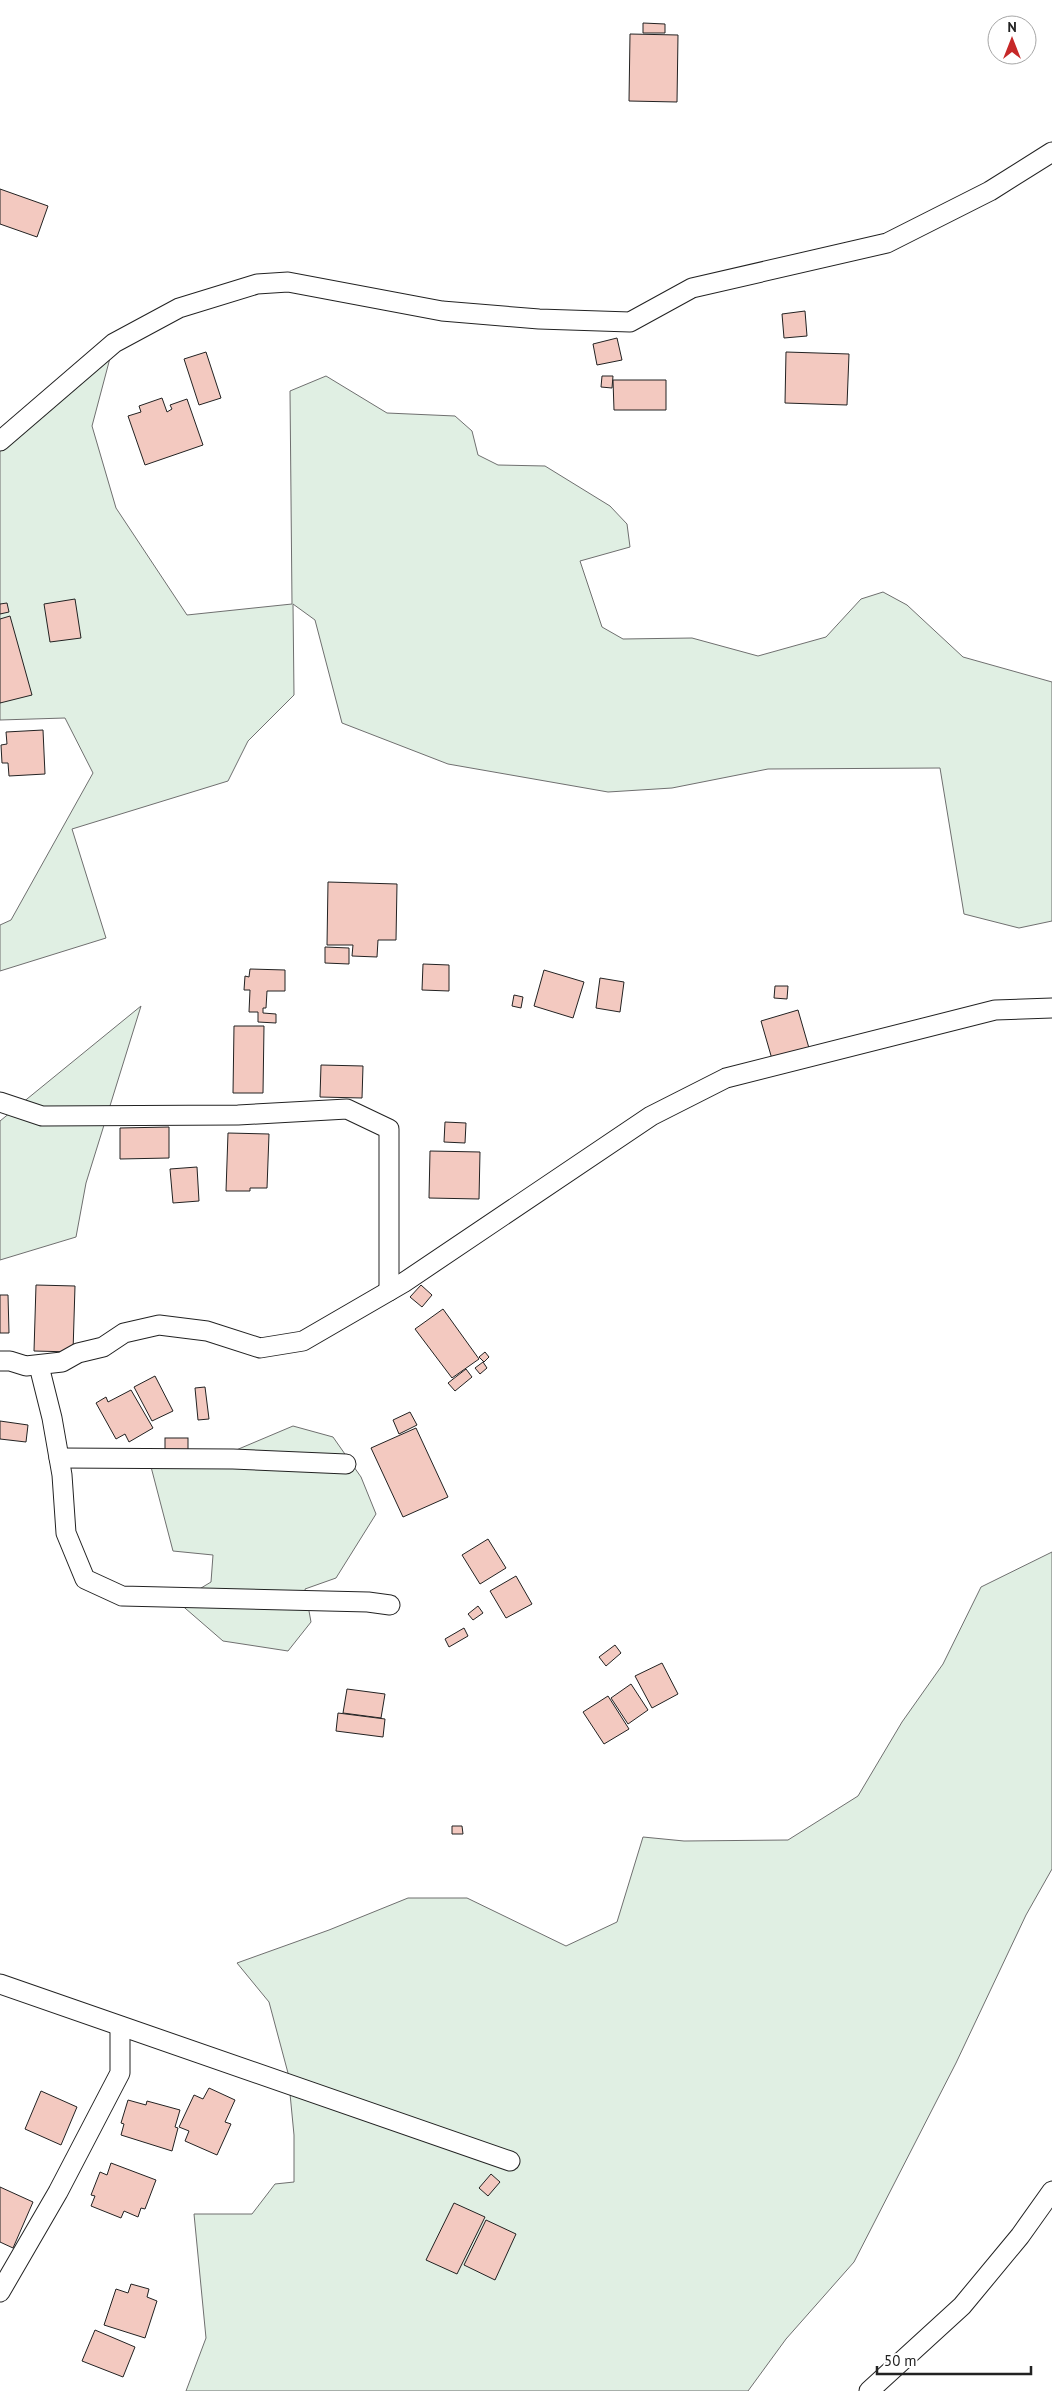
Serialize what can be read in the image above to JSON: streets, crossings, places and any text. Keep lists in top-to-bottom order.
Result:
{
  "scale_bar": "50 m",
  "north": "top"
}
